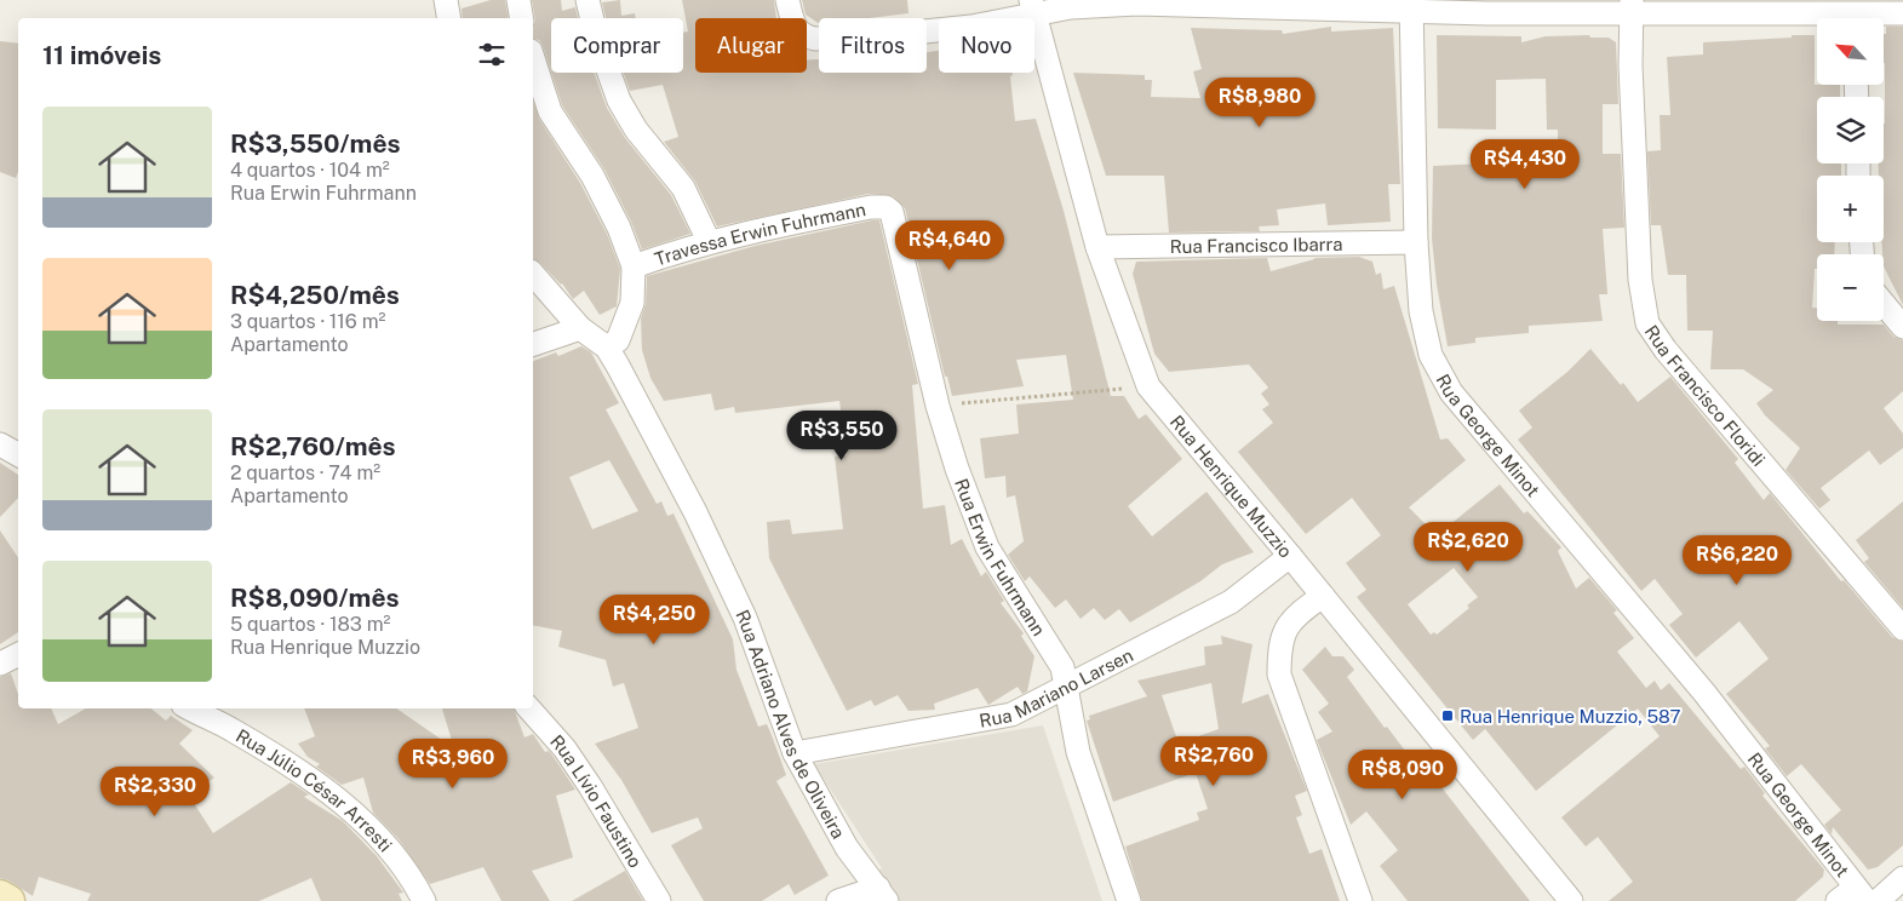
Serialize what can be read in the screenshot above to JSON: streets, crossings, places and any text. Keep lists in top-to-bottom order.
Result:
{
  "streets": {
    "street": [
      "Travessa Erwin Fuhrmann",
      "Rua Francisco Ibarra",
      "Rua Francisco Floridi",
      "Rua George Minot",
      "Rua Henrique Muzzio",
      "Rua Erwin Fuhrmann",
      "Rua Mariano Larsen",
      "Rua Adriano Alves de Oliveira",
      "Rua Júlio César Arresti",
      "Rua Lívio Faustino"
    ]
  },
  "crossings": [
    ["Travessa Erwin Fuhrmann", "Rua Erwin Fuhrmann"],
    ["Rua Francisco Ibarra", "Rua George Minot"],
    ["Rua Francisco Ibarra", "Rua Henrique Muzzio"],
    ["Rua Henrique Muzzio", "Rua Mariano Larsen"],
    ["Rua Erwin Fuhrmann", "Rua Mariano Larsen"],
    ["Rua Mariano Larsen", "Rua Adriano Alves de Oliveira"]
  ],
  "places": {
    "transit": ["Rua Henrique Muzzio, 587"]
  },
  "north": "top left",
  "page": {
    "map_buttons": ["+", "−"],
    "chip": [
      "Comprar",
      "Alugar",
      "Filtros",
      "Novo"
    ],
    "heading": "11 imóveis",
    "price": [
      "R$8,980",
      "R$4,430",
      "R$4,640",
      "R$3,550",
      "R$2,620",
      "R$6,220",
      "R$4,250",
      "R$2,760",
      "R$3,960",
      "R$8,090",
      "R$2,330"
    ],
    "list": [
      {
        "name": "R$3,550/mês",
        "note": "4 quartos · 104 m² · Rua Erwin Fuhrmann"
      },
      {
        "name": "R$4,250/mês",
        "note": "3 quartos · 116 m² · Apartamento"
      },
      {
        "name": "R$2,760/mês",
        "note": "2 quartos · 74 m² · Apartamento"
      },
      {
        "name": "R$8,090/mês",
        "note": "5 quartos · 183 m² · Rua Henrique Muzzio"
      }
    ]
  }
}
